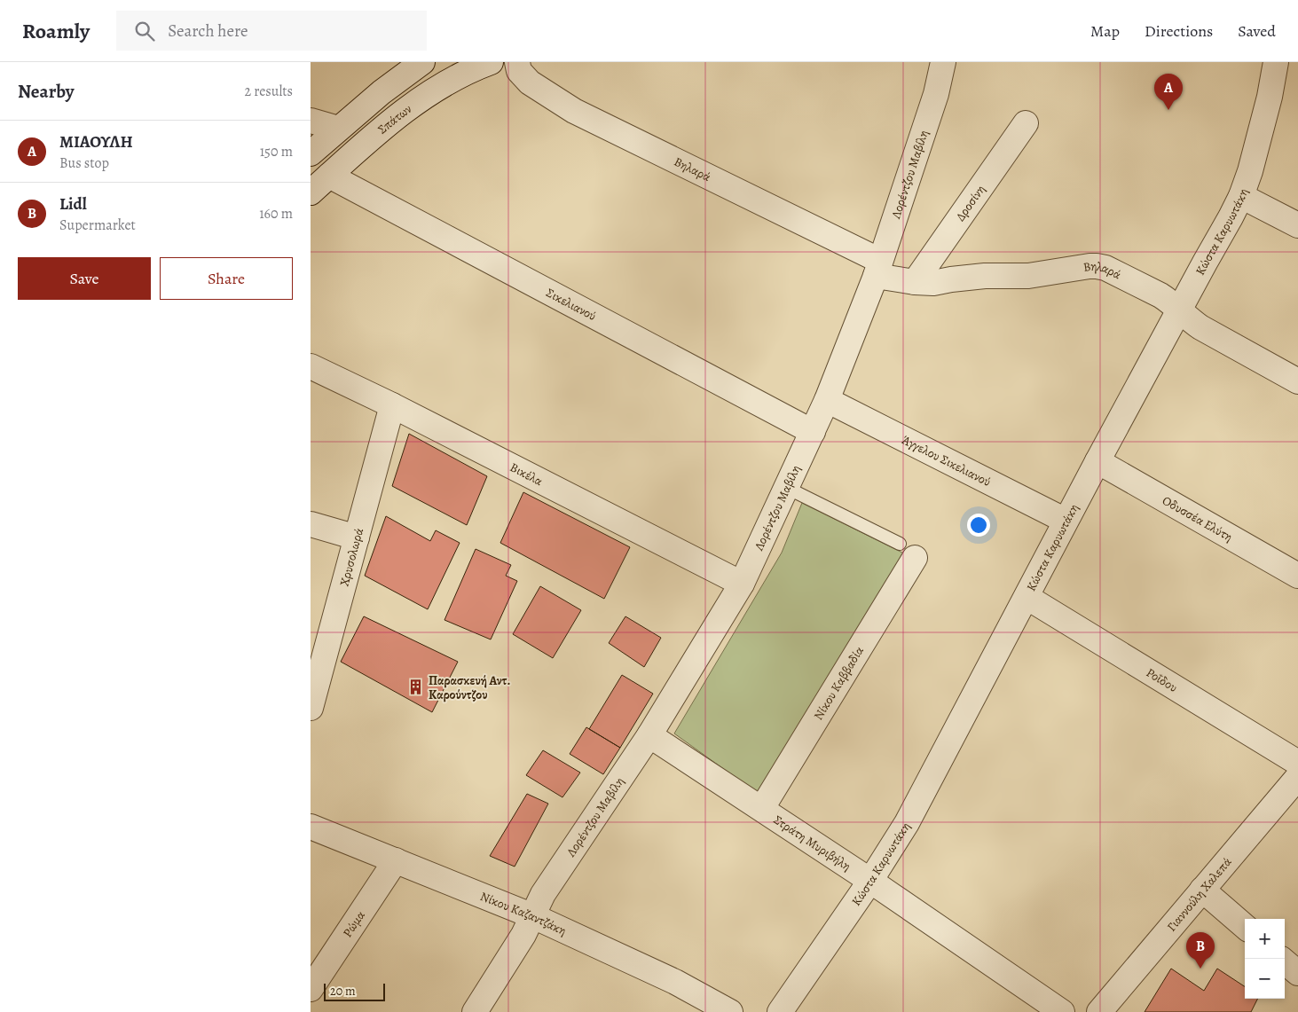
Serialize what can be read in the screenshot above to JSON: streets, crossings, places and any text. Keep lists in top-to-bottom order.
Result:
{
  "streets": {
    "street": [
      "Σπάτων",
      "Βηλαρά",
      "Λορέντζου Μαβίλη",
      "Δροσίνη",
      "Κώστα Καρυωτάκη",
      "Σικελιανού",
      "Άγγελου Σικελιανού",
      "Βικέλα",
      "Οδυσσέα Ελύτη",
      "Χρυσολωρά",
      "Ροΐδου",
      "Νίκου Καββαδία",
      "Στράτη Μυριβήλη",
      "Γιαννούλη Χαλεπά",
      "Νίκου Καζαντζάκη",
      "Ρώμα"
    ]
  },
  "crossings": [
    ["Σπάτων", "Σικελιανού"],
    ["Βηλαρά", "Λορέντζου Μαβίλη"],
    ["Βηλαρά", "Δροσίνη"],
    ["Βηλαρά", "Κώστα Καρυωτάκη"],
    ["Λορέντζου Μαβίλη", "Σικελιανού"],
    ["Λορέντζου Μαβίλη", "Άγγελου Σικελιανού"],
    ["Λορέντζου Μαβίλη", "Βικέλα"],
    ["Λορέντζου Μαβίλη", "Στράτη Μυριβήλη"],
    ["Λορέντζου Μαβίλη", "Νίκου Καζαντζάκη"],
    ["Κώστα Καρυωτάκη", "Άγγελου Σικελιανού"],
    ["Κώστα Καρυωτάκη", "Οδυσσέα Ελύτη"],
    ["Κώστα Καρυωτάκη", "Ροΐδου"],
    ["Κώστα Καρυωτάκη", "Στράτη Μυριβήλη"],
    ["Βικέλα", "Χρυσολωρά"],
    ["Νίκου Καββαδία", "Στράτη Μυριβήλη"],
    ["Νίκου Καζαντζάκη", "Ρώμα"]
  ],
  "places": {
    "building": ["Παρασκευή Αντ. Καρούντζου"]
  },
  "scale_bar": "20 m",
  "page": {
    "header": "Roamly",
    "search": "Search here",
    "nav": ["Map", "Directions", "Saved"],
    "heading": ["Nearby", "2 results"],
    "pins": ["A", "B"],
    "list": [
      {
        "mark": "A",
        "name": "ΜΙΑΟΥΛΗ",
        "note": "Bus stop",
        "value": "150 m"
      },
      {
        "mark": "B",
        "name": "Lidl",
        "note": "Supermarket",
        "value": "160 m"
      }
    ],
    "buttons": ["Save", "Share"],
    "map_buttons": ["+", "−"],
    "scale": "20 m"
  }
}
